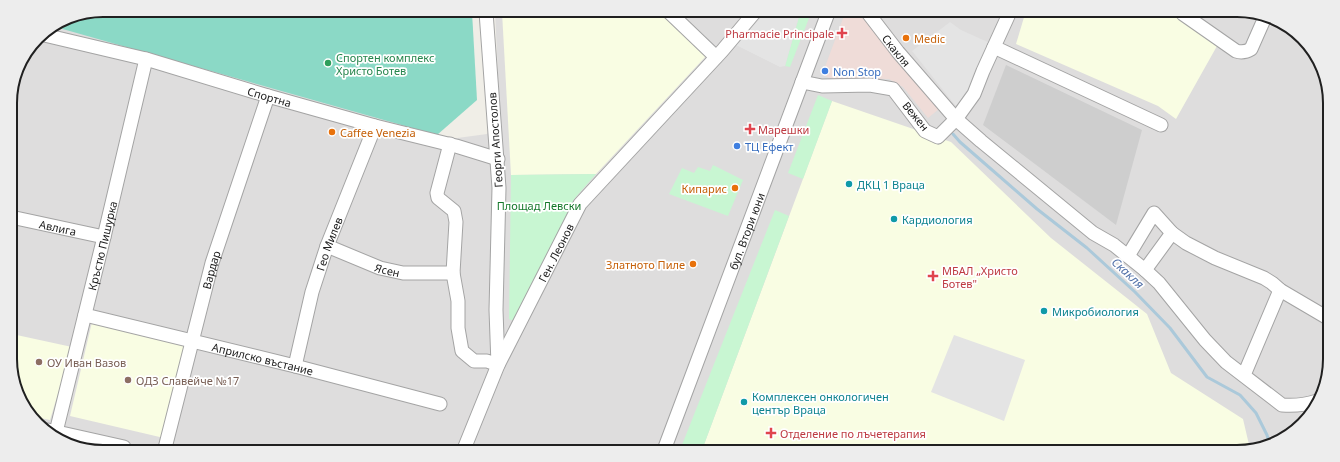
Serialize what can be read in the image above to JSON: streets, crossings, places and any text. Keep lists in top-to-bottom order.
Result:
{
  "streets": {
    "street": [
      "Скакля",
      "Спортна",
      "Вежен",
      "Георги Апостолов",
      "Авлига",
      "бул. Втори юни",
      "Гео Милев",
      "Кръстю Пишурка",
      "Ген. Леонов",
      "Ясен",
      "Вардар",
      "Априлско въстание"
    ]
  },
  "crossings": [
    ["Скакля", "Вежен"],
    ["Спортна", "Георги Апостолов"],
    ["Спортна", "Гео Милев"],
    ["Спортна", "Кръстю Пишурка"],
    ["Спортна", "Вардар"],
    ["Вежен", "бул. Втори юни"],
    ["Георги Апостолов", "Ген. Леонов"],
    ["Авлига", "Кръстю Пишурка"],
    ["Гео Милев", "Ясен"],
    ["Гео Милев", "Априлско въстание"],
    ["Кръстю Пишурка", "Априлско въстание"],
    ["Вардар", "Априлско въстание"]
  ],
  "water": ["Скакля"],
  "parks": ["Площад Левски"],
  "places": {
    "health": [
      "Pharmacie Principale",
      "Марешки",
      "МБАЛ „Христо Ботев\"",
      "Отделение по лъчетерапия"
    ],
    "other": [
      "Medic",
      "Спортен комплекс Христо Ботев",
      "Non Stop",
      "Caffee Venezia",
      "ТЦ Ефект",
      "ДКЦ 1 Враца",
      "Кипарис",
      "Кардиология",
      "Златното Пиле",
      "Микробиология",
      "ОУ Иван Вазов",
      "ОДЗ Славейче №17",
      "Комплексен онкологичен център Враца"
    ]
  }
}
